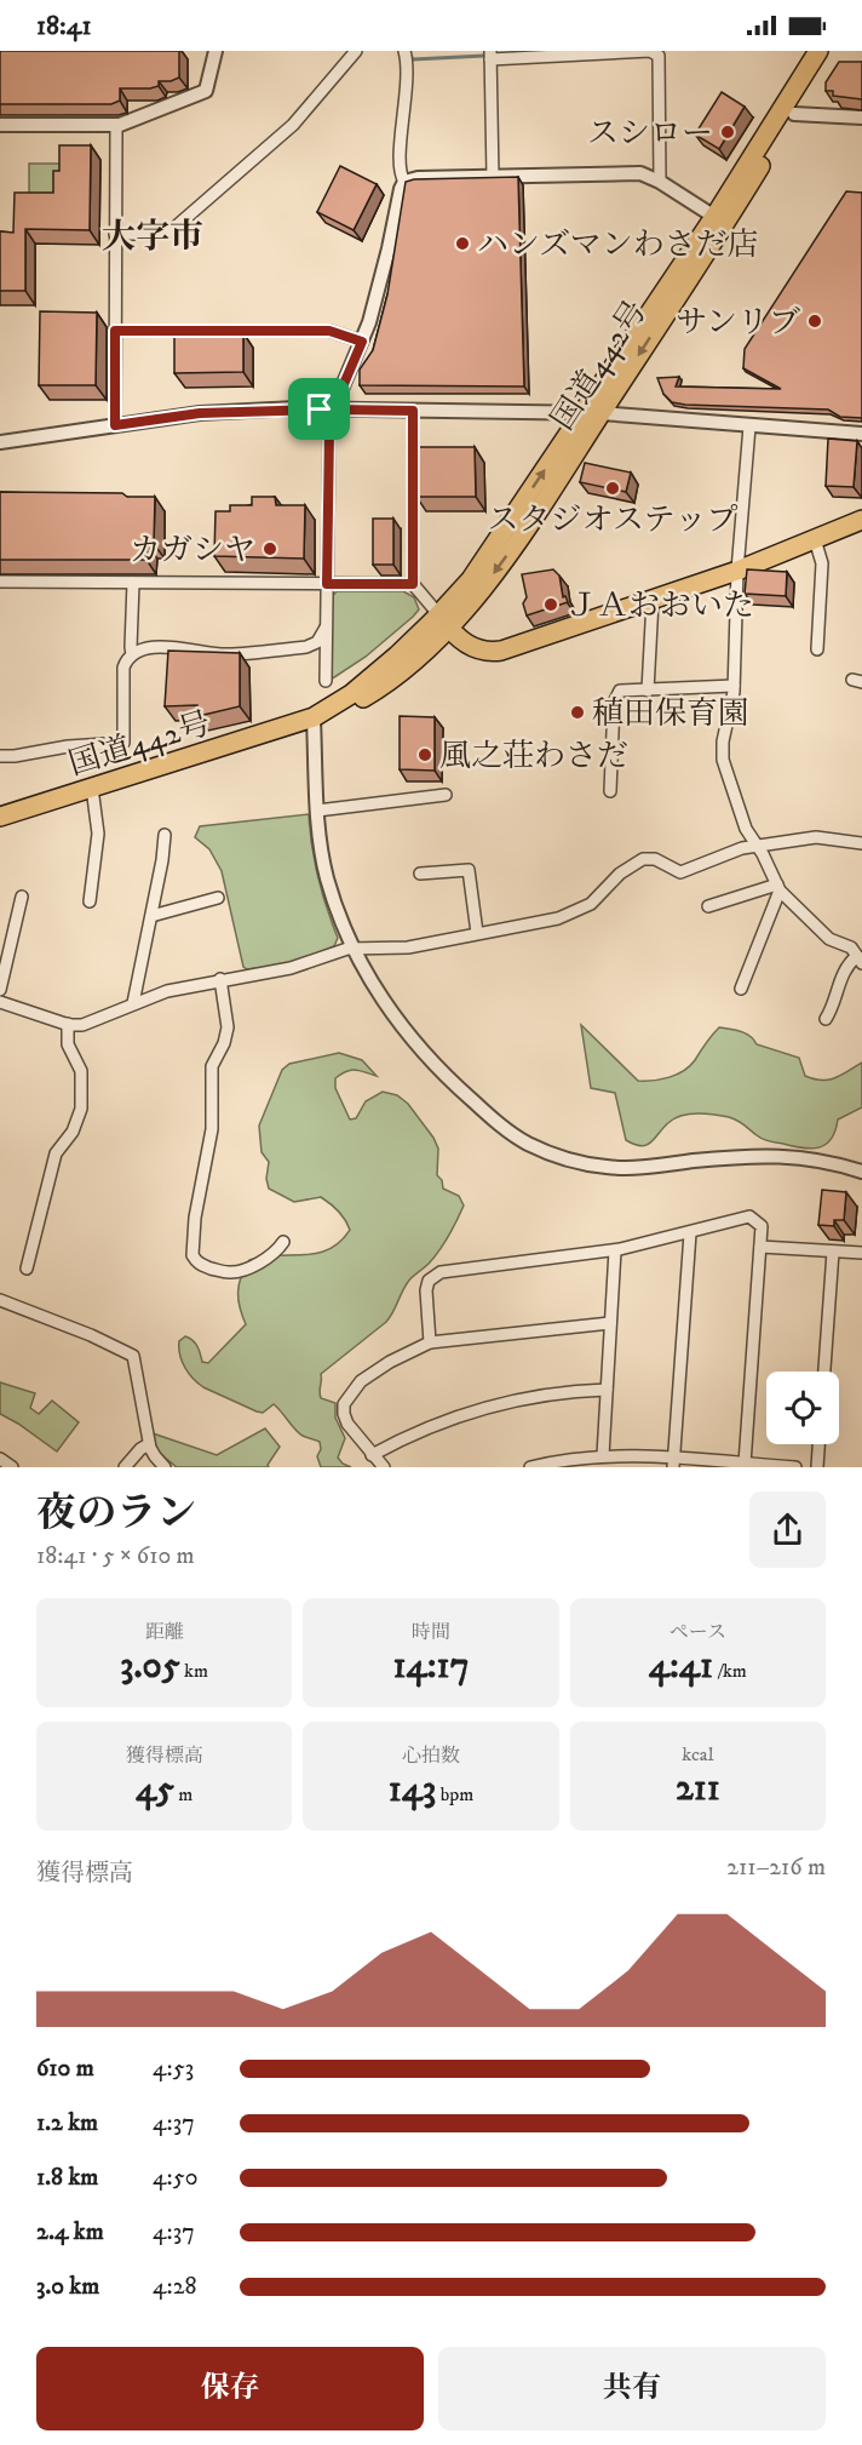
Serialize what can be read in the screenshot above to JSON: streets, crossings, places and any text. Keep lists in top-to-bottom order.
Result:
{
  "streets": {
    "highway": ["国道442号"]
  },
  "districts": ["大字市"],
  "places": [
    "スシロー",
    "ハンズマンわさだ店",
    "サンリブ",
    "スタジオステップ",
    "カガシヤ",
    "ＪＡおおいた",
    "稙田保育園",
    "風之荘わさだ"
  ],
  "page": {
    "status": "18:41",
    "heading": ["夜のラン", "18:41 · 5 × 610 m"],
    "stats": [
      ["距離", "3.05 km"],
      ["時間", "14:17"],
      ["ペース", "4:41 /km"],
      ["獲得標高", "45 m"],
      ["心拍数", "143 bpm"],
      ["kcal", "211"]
    ],
    "chart": ["獲得標高", "211–216 m"],
    "list": [
      {
        "name": "610 m",
        "note": "4:53"
      },
      {
        "name": "1.2 km",
        "note": "4:37"
      },
      {
        "name": "1.8 km",
        "note": "4:50"
      },
      {
        "name": "2.4 km",
        "note": "4:37"
      },
      {
        "name": "3.0 km",
        "note": "4:28"
      }
    ],
    "buttons": ["保存", "共有"]
  }
}
